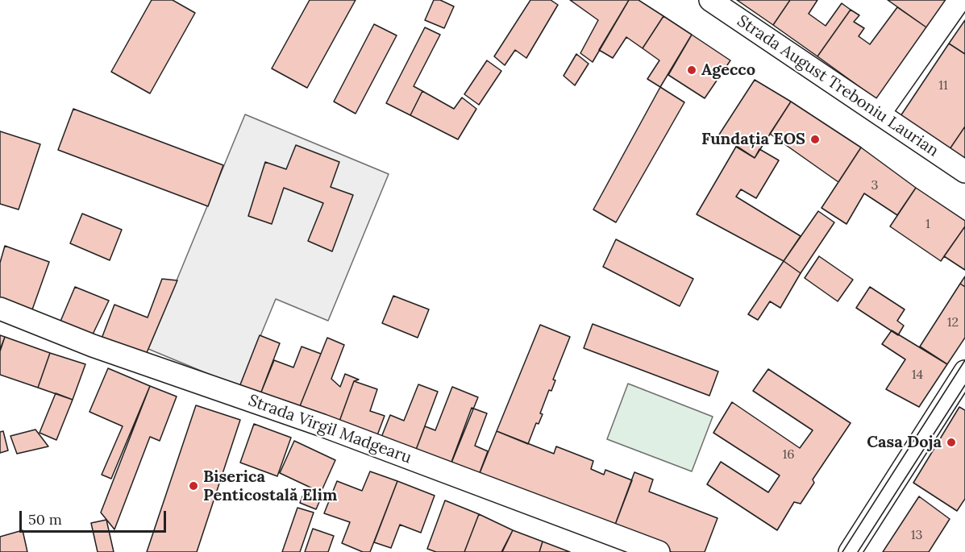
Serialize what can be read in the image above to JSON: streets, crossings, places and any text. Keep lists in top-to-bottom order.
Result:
{
  "streets": {
    "street": ["Strada August Treboniu Laurian", "Strada Virgil Madgearu"]
  },
  "places": [
    "Agecco",
    "Fundația EOS",
    "Casa Doja",
    "Biserica Penticostală Elim"
  ],
  "house_numbers": [
    "11",
    "3",
    "1",
    "12",
    "14",
    "16",
    "13"
  ],
  "scale_bar": "50 m"
}
